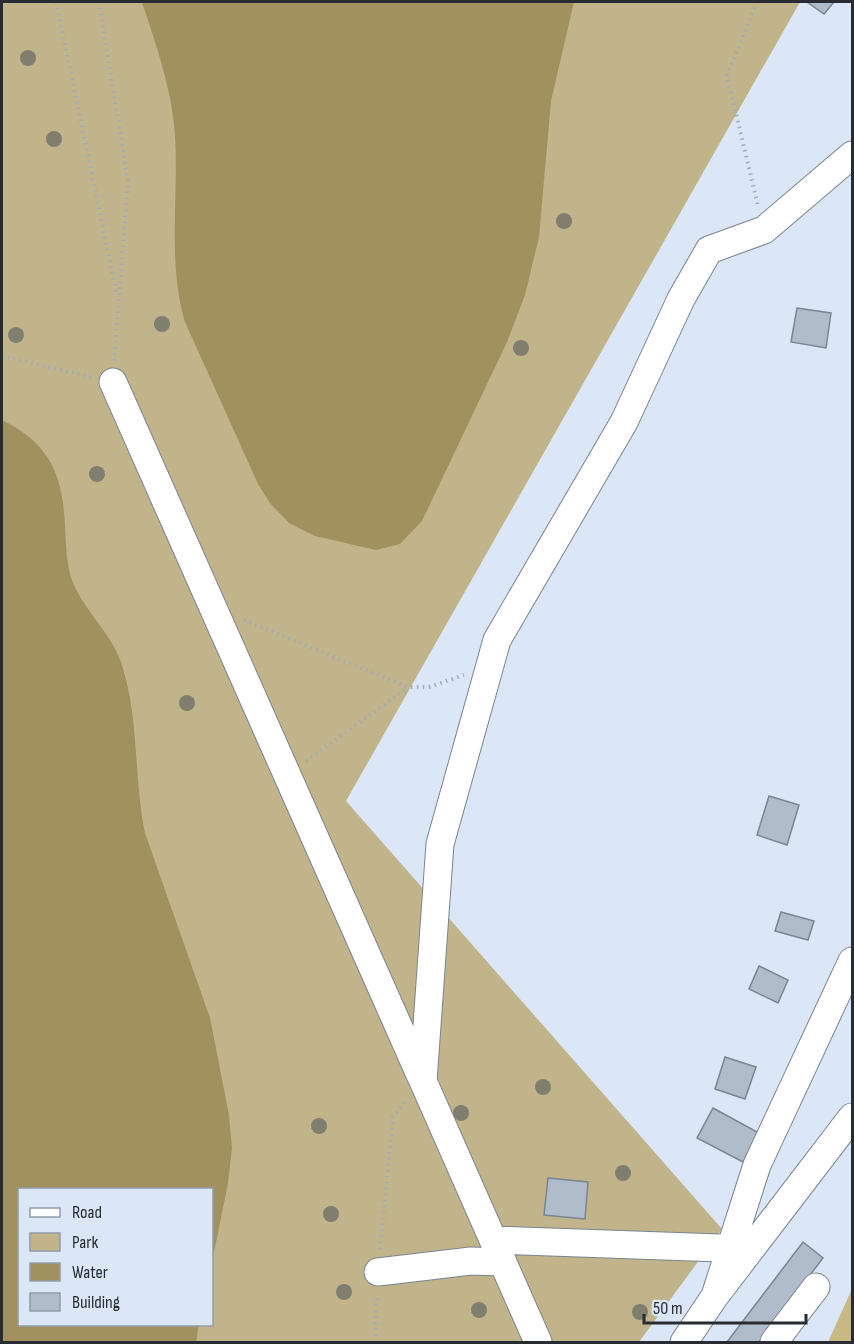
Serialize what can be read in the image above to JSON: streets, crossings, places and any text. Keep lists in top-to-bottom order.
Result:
{
  "legend": [
    "Road",
    "Park",
    "Water",
    "Building"
  ],
  "scale_bar": "50 m"
}
